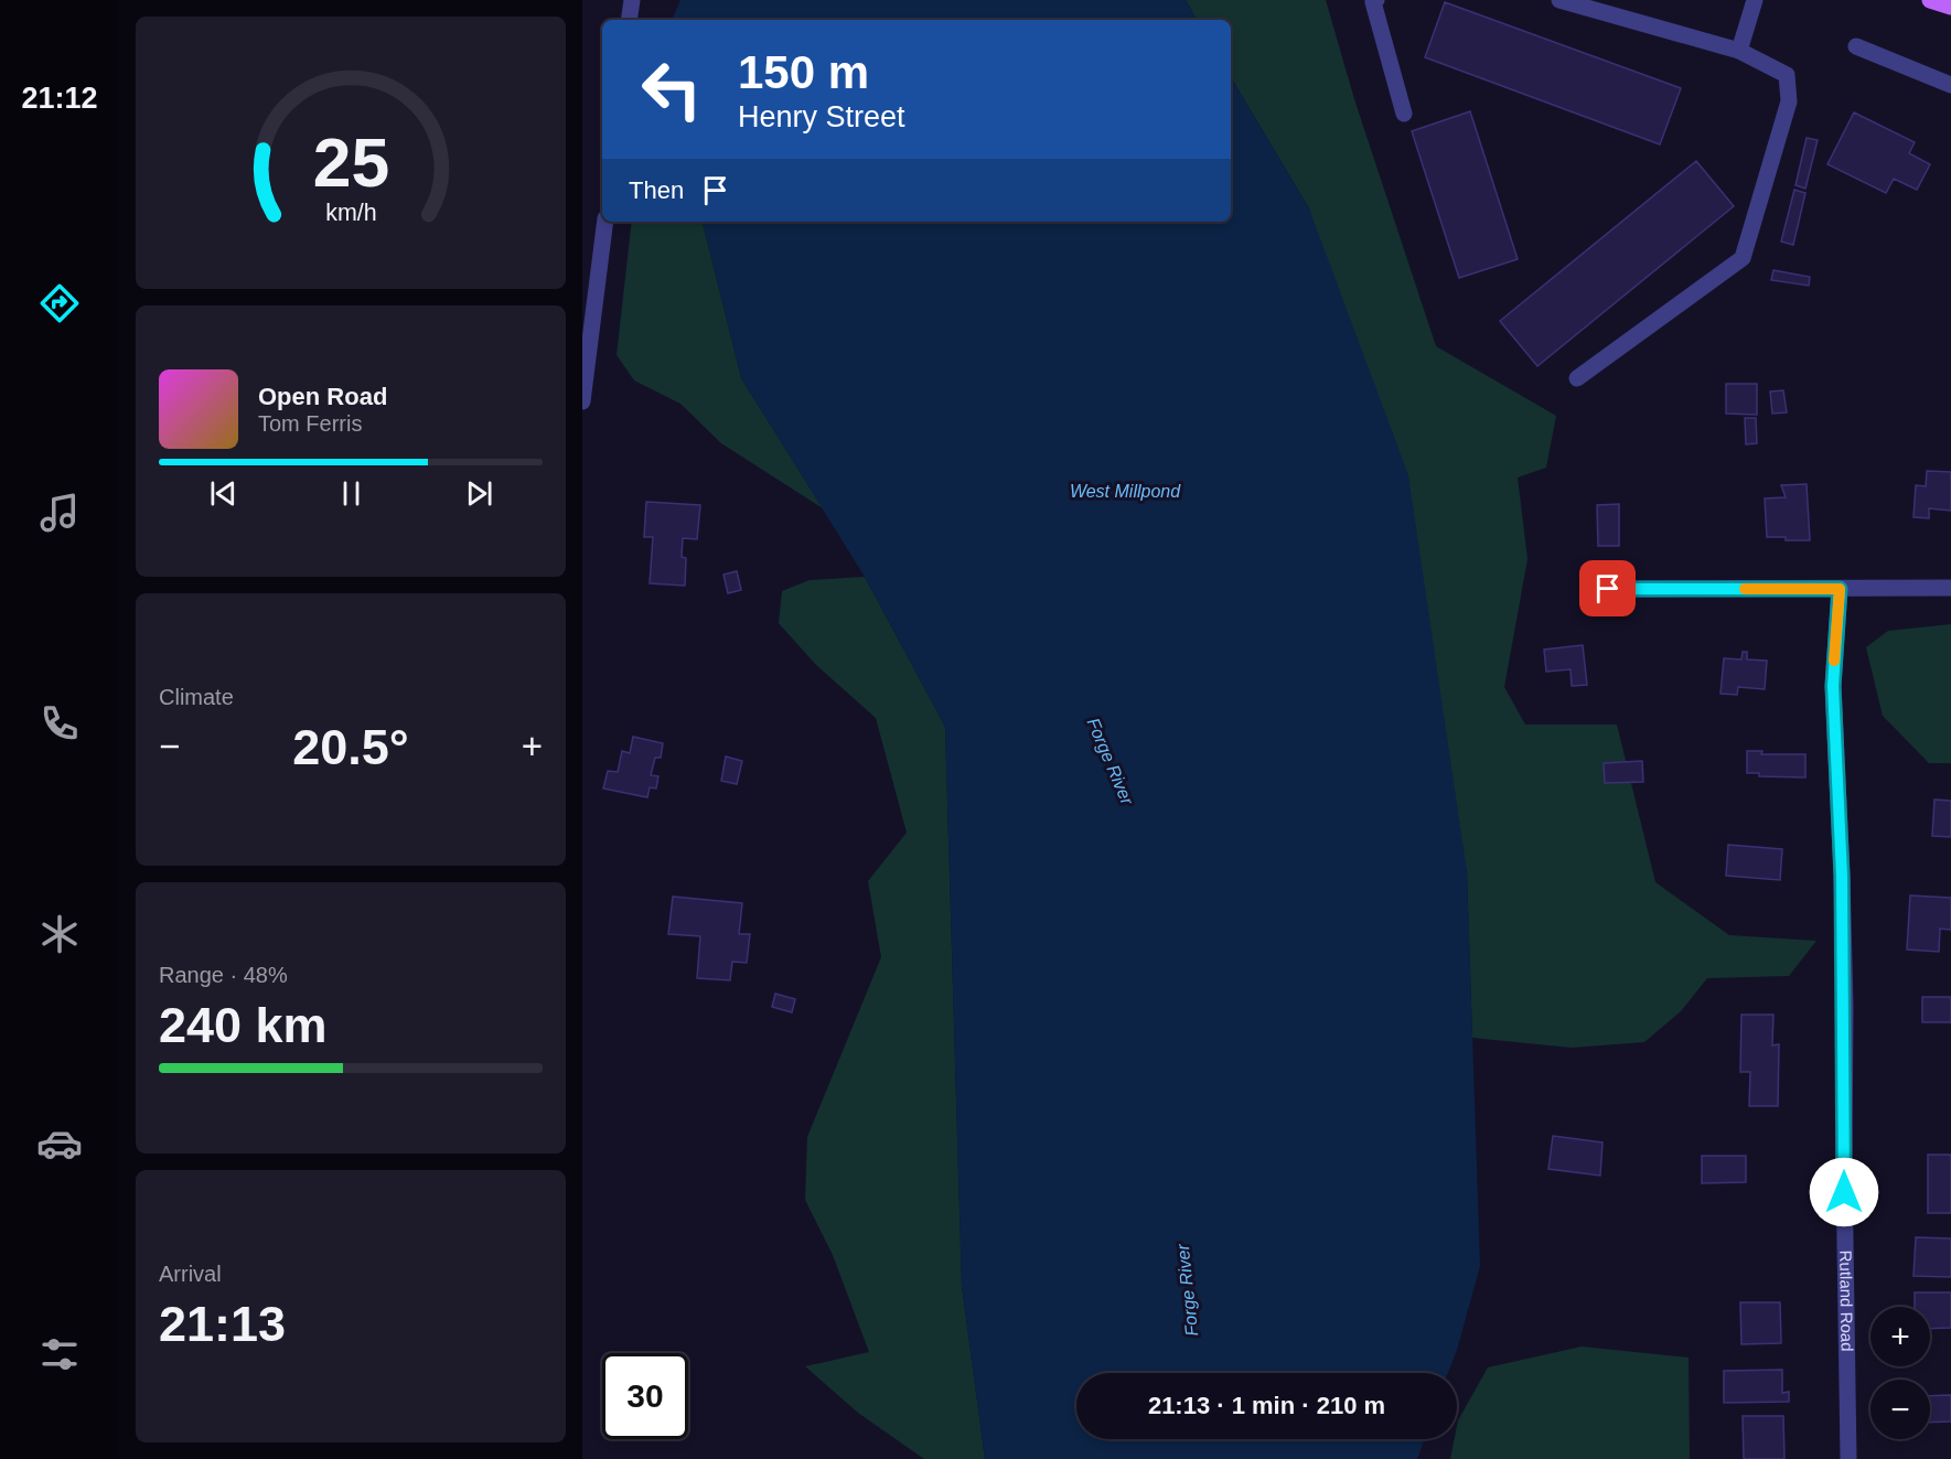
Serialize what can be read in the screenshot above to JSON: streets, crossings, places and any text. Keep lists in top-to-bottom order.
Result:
{
  "streets": {
    "street": ["Rutland Road"]
  },
  "water": ["West Millpond", "Forge River"],
  "page": {
    "tabs": "21:12",
    "turn": ["150 m", "Henry Street"],
    "then": "Then",
    "song": ["Open Road", "Tom Ferris"],
    "tile": [
      "Climate",
      ["Range · 48%", "240 km"],
      ["Arrival", "21:13"]
    ],
    "heat": ["−", "20.5°", "+"],
    "map_buttons": ["+", "−"],
    "limit": "30",
    "trip": "21:13 · 1 min · 210 m",
    "gauge": ["25", "km/h"]
  }
}
